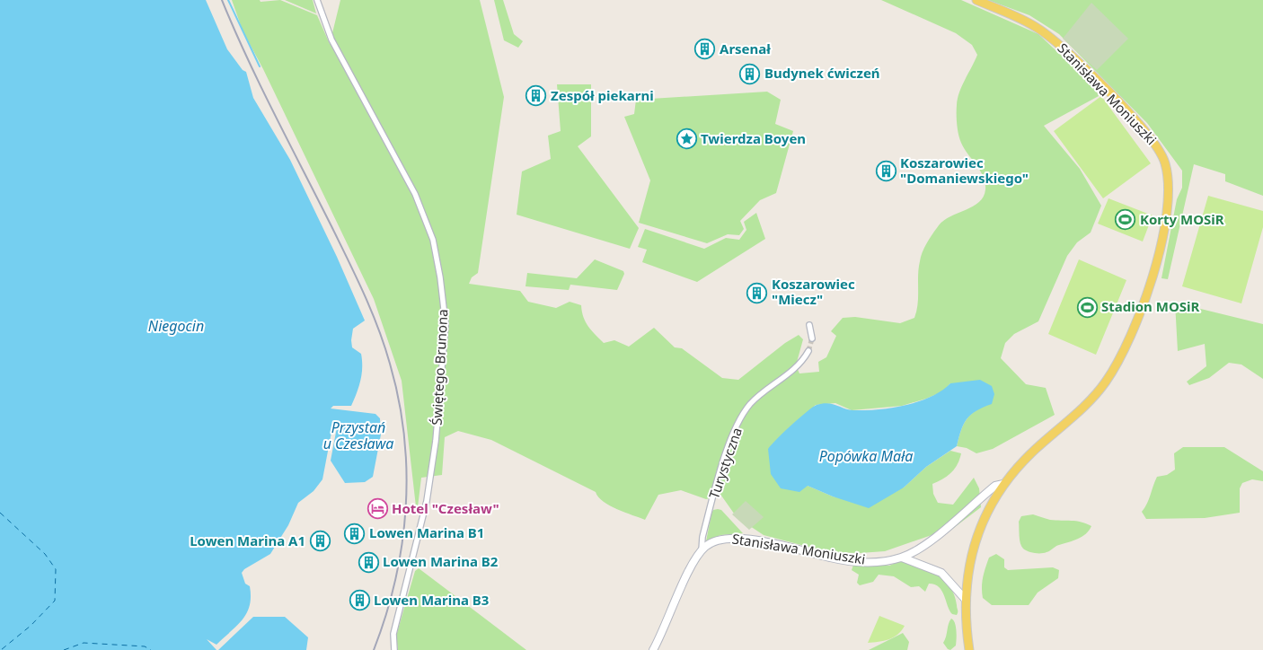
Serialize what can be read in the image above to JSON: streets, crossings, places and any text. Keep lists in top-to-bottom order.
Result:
{
  "streets": {
    "main road": ["Stanisława Moniuszki"],
    "street": ["Świętego Brunona", "Turystyczna"]
  },
  "crossings": [
    ["Stanisława Moniuszki", "Turystyczna"]
  ],
  "water": ["Niegocin", "Przystań u Czesława", "Popówka Mała"],
  "places": {
    "building": [
      "Arsenał",
      "Budynek ćwiczeń",
      "Zespół piekarni",
      "Koszarowiec \"Domaniewskiego\"",
      "Koszarowiec \"Miecz\"",
      "Lowen Marina B1",
      "Lowen Marina A1",
      "Lowen Marina B2",
      "Lowen Marina B3"
    ],
    "place": ["Twierdza Boyen"],
    "sports": ["Korty MOSiR", "Stadion MOSiR"],
    "hotel": ["Hotel \"Czesław\""]
  }
}
